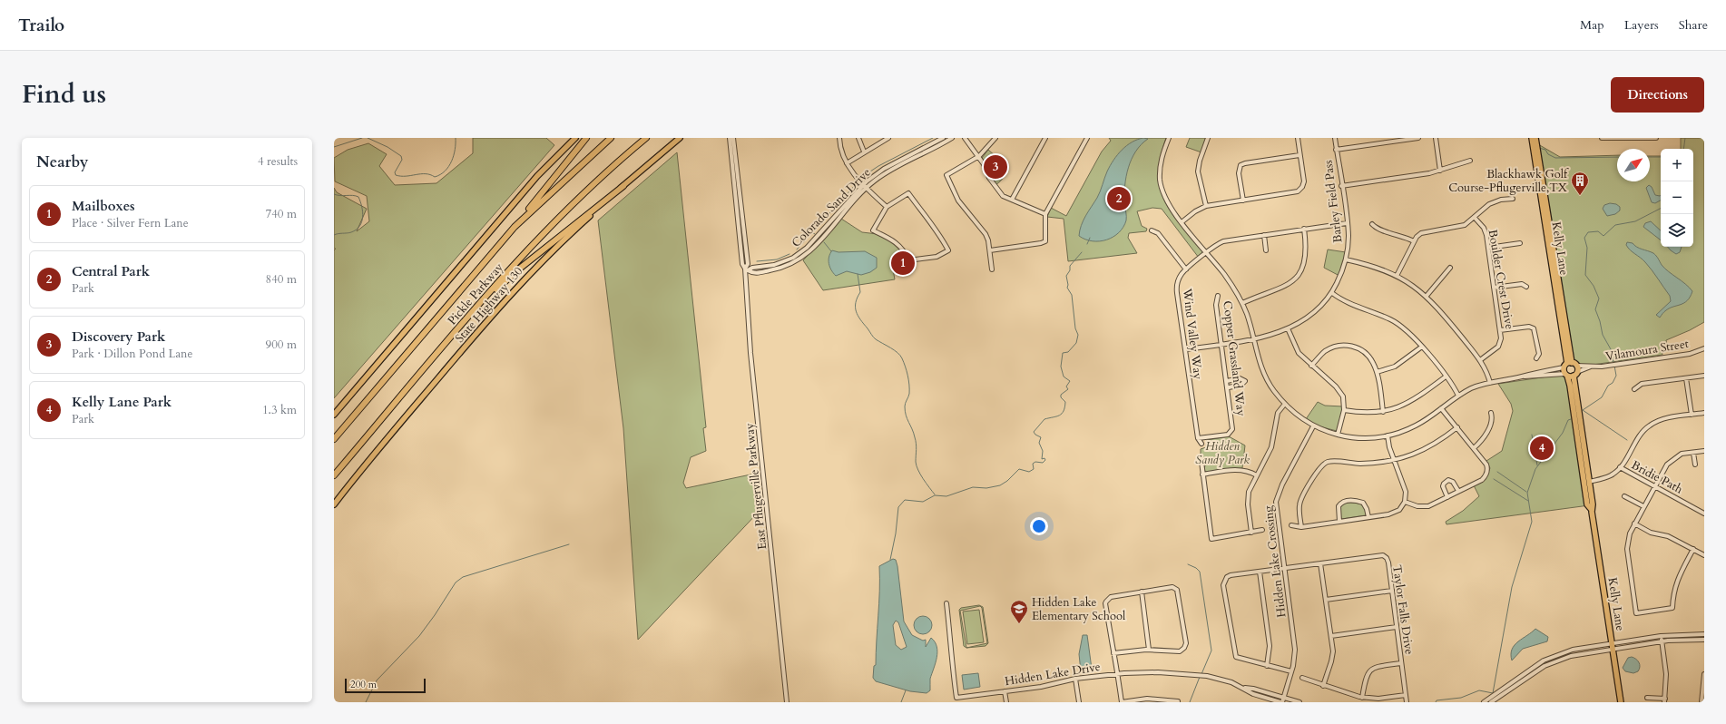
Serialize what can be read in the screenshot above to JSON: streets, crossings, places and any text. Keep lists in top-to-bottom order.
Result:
{
  "streets": {
    "highway": ["Pickle Parkway"],
    "main road": ["Kelly Lane", "State Highway 130"],
    "street": [
      "Barley Field Pass",
      "Colorado Sand Drive",
      "Boulder Crest Drive",
      "Wind Valley Way",
      "Vilamoura Street",
      "Copper Grassland Way",
      "Bridie Path",
      "East Pflugerville Parkway",
      "Hidden Lake Crossing",
      "Taylor Falls Drive",
      "Hidden Lake Drive"
    ]
  },
  "crossings": [
    ["Barley Field Pass", "Wind Valley Way"],
    ["Barley Field Pass", "Copper Grassland Way"],
    ["Colorado Sand Drive", "East Pflugerville Parkway"],
    ["Kelly Lane", "Vilamoura Street"],
    ["Wind Valley Way", "Copper Grassland Way"],
    ["Hidden Lake Crossing", "Taylor Falls Drive"],
    ["Hidden Lake Crossing", "Hidden Lake Drive"]
  ],
  "parks": ["Hidden Sandy Park"],
  "places": {
    "building": ["Blackhawk Golf Course-Pflugerville,TX"],
    "school or university": ["Hidden Lake Elementary School"]
  },
  "scale_bar": "200 m",
  "north": "top right",
  "page": {
    "header": "Trailo",
    "nav": ["Map", "Layers", "Share"],
    "title": "Find us",
    "buttons": "Directions",
    "heading": ["Nearby", "4 results"],
    "map_buttons": ["+", "−"],
    "pins": [
      "3",
      "2",
      "1",
      "4"
    ],
    "list": [
      {
        "mark": "1",
        "name": "Mailboxes",
        "note": "Place · Silver Fern Lane",
        "value": "740 m"
      },
      {
        "mark": "2",
        "name": "Central Park",
        "note": "Park",
        "value": "840 m"
      },
      {
        "mark": "3",
        "name": "Discovery Park",
        "note": "Park · Dillon Pond Lane",
        "value": "900 m"
      },
      {
        "mark": "4",
        "name": "Kelly Lane Park",
        "note": "Park",
        "value": "1.3 km"
      }
    ],
    "scale": "200 m"
  }
}
